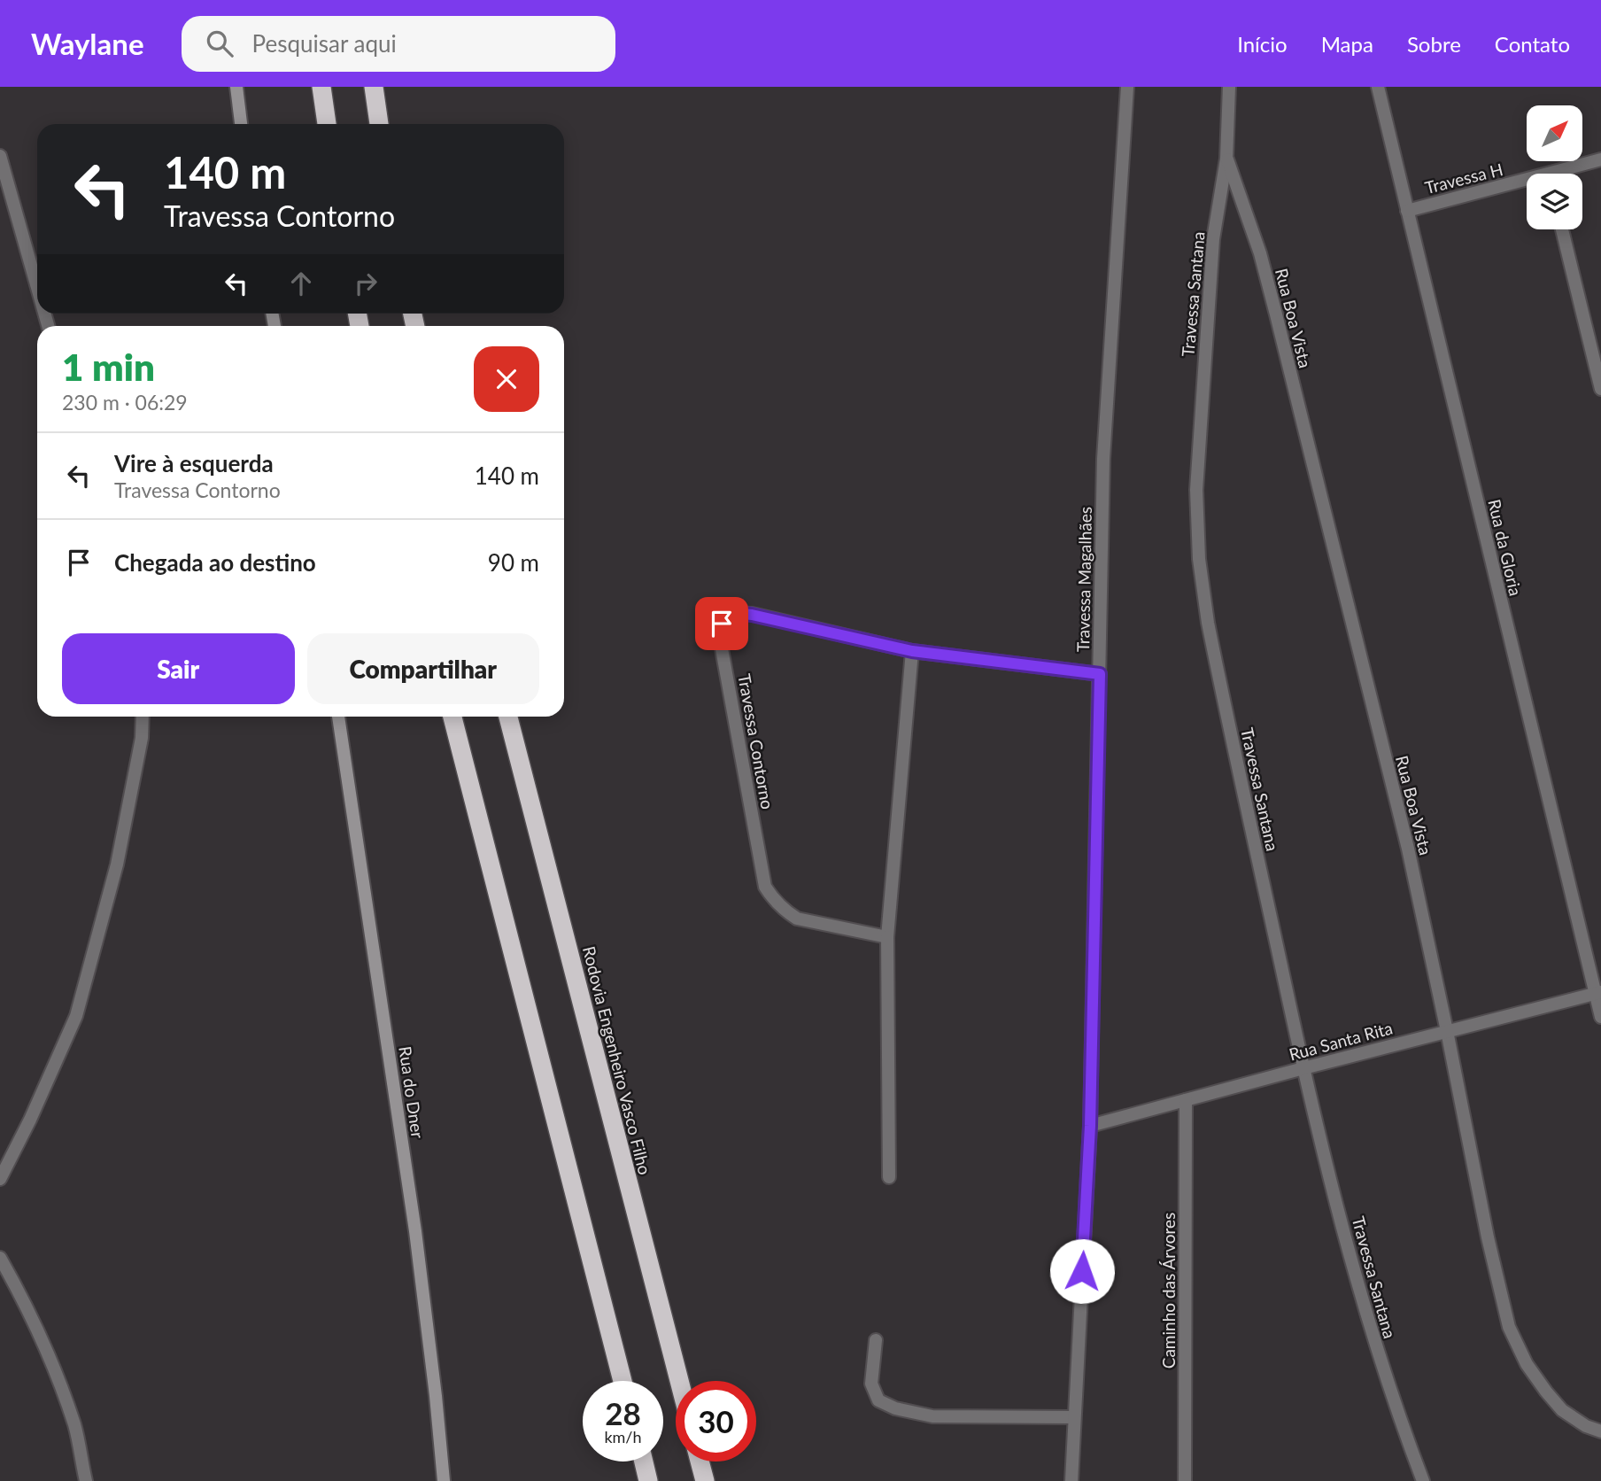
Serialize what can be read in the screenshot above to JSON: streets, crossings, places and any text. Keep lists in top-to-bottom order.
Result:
{
  "streets": {
    "highway": ["Rodovia Engenheiro Vasco Filho"],
    "street": [
      "Travessa H",
      "Travessa Santana",
      "Rua Boa Vista",
      "Rua da Gloria",
      "Travessa Magalhães",
      "Travessa Contorno",
      "Rua Santa Rita",
      "Rua do Dner",
      "Caminho das Árvores"
    ]
  },
  "crossings": [
    ["Travessa H", "Rua da Gloria"],
    ["Travessa Santana", "Rua Boa Vista"],
    ["Travessa Santana", "Rua Santa Rita"],
    ["Rua Boa Vista", "Rua Santa Rita"],
    ["Rua da Gloria", "Rua Santa Rita"],
    ["Travessa Magalhães", "Travessa Contorno"],
    ["Travessa Magalhães", "Rua Santa Rita"],
    ["Rua Santa Rita", "Caminho das Árvores"]
  ],
  "north": "top right",
  "page": {
    "header": "Waylane",
    "search": "Pesquisar aqui",
    "nav": [
      "Início",
      "Mapa",
      "Sobre",
      "Contato"
    ],
    "turn": ["140 m", "Travessa Contorno"],
    "heading": ["1 min", "230 m · 06:29"],
    "list": [
      {
        "name": "Vire à esquerda",
        "note": "Travessa Contorno",
        "value": "140 m"
      },
      {
        "name": "Chegada ao destino",
        "value": "90 m"
      }
    ],
    "buttons": ["Sair", "Compartilhar"],
    "speed": "28 km/h",
    "limit": "30"
  }
}
